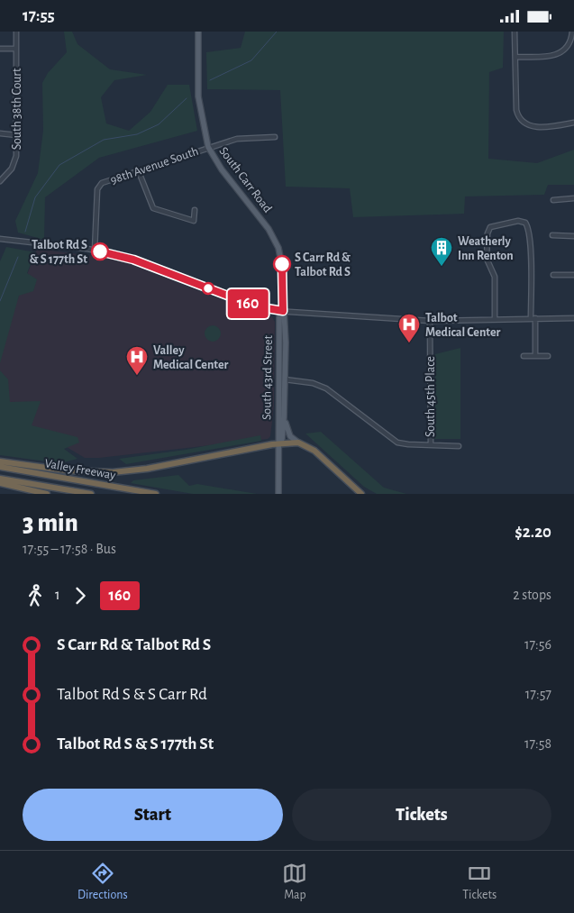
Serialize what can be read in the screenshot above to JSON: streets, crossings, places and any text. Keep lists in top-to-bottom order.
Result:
{
  "streets": {
    "highway": ["Valley Freeway"],
    "main road": ["South Carr Road", "South 43rd Street"],
    "street": ["South 38th Court", "98th Avenue South", "South 45th Place"]
  },
  "crossings": [
    ["98th Avenue South", "South Carr Road"],
    ["South Carr Road", "South 43rd Street"]
  ],
  "places": {
    "other": ["Talbot Rd S & S 177th St", "S Carr Rd & Talbot Rd S"],
    "building": ["Weatherly Inn Renton"],
    "hospital": ["Talbot Medical Center", "Valley Medical Center"]
  },
  "lines": ["bus line 160"],
  "page": {
    "status": "17:55",
    "on_map": "160",
    "heading": ["3 min", "17:55 – 17:58 · Bus", "$2.20"],
    "legs": ["1", "160", "2 stops"],
    "list": [
      {
        "name": "S Carr Rd & Talbot Rd S",
        "value": "17:56"
      },
      {
        "name": "Talbot Rd S & S Carr Rd",
        "value": "17:57"
      },
      {
        "name": "Talbot Rd S & S 177th St",
        "value": "17:58"
      }
    ],
    "buttons": ["Start", "Tickets"],
    "tabs": ["Directions", "Map", "Tickets"]
  }
}
